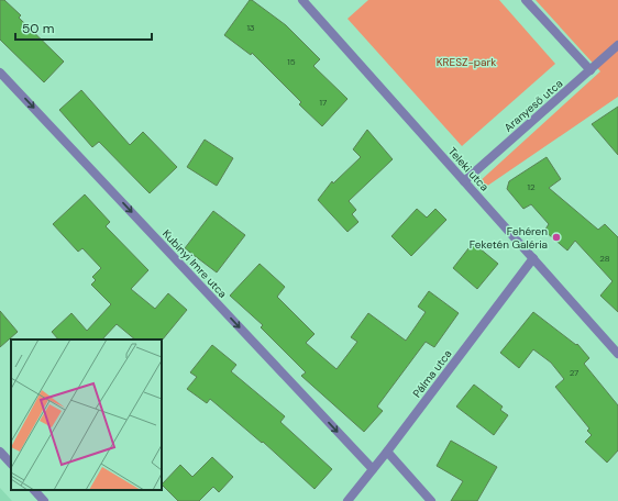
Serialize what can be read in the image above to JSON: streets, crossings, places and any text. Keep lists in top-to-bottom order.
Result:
{
  "streets": {
    "street": [
      "Aranyeső utca",
      "Teleki utca",
      "Kubinyi Imre utca",
      "Pálma utca"
    ]
  },
  "crossings": [
    ["Aranyeső utca", "Teleki utca"],
    ["Teleki utca", "Pálma utca"],
    ["Kubinyi Imre utca", "Pálma utca"]
  ],
  "one_way": ["Kubinyi Imre utca"],
  "parks": ["KRESZ-park"],
  "places": ["Fehéren Feketén Galéria"],
  "house_numbers": [
    "13",
    "15",
    "17",
    "12",
    "28",
    "27"
  ],
  "scale_bar": "50 m"
}
